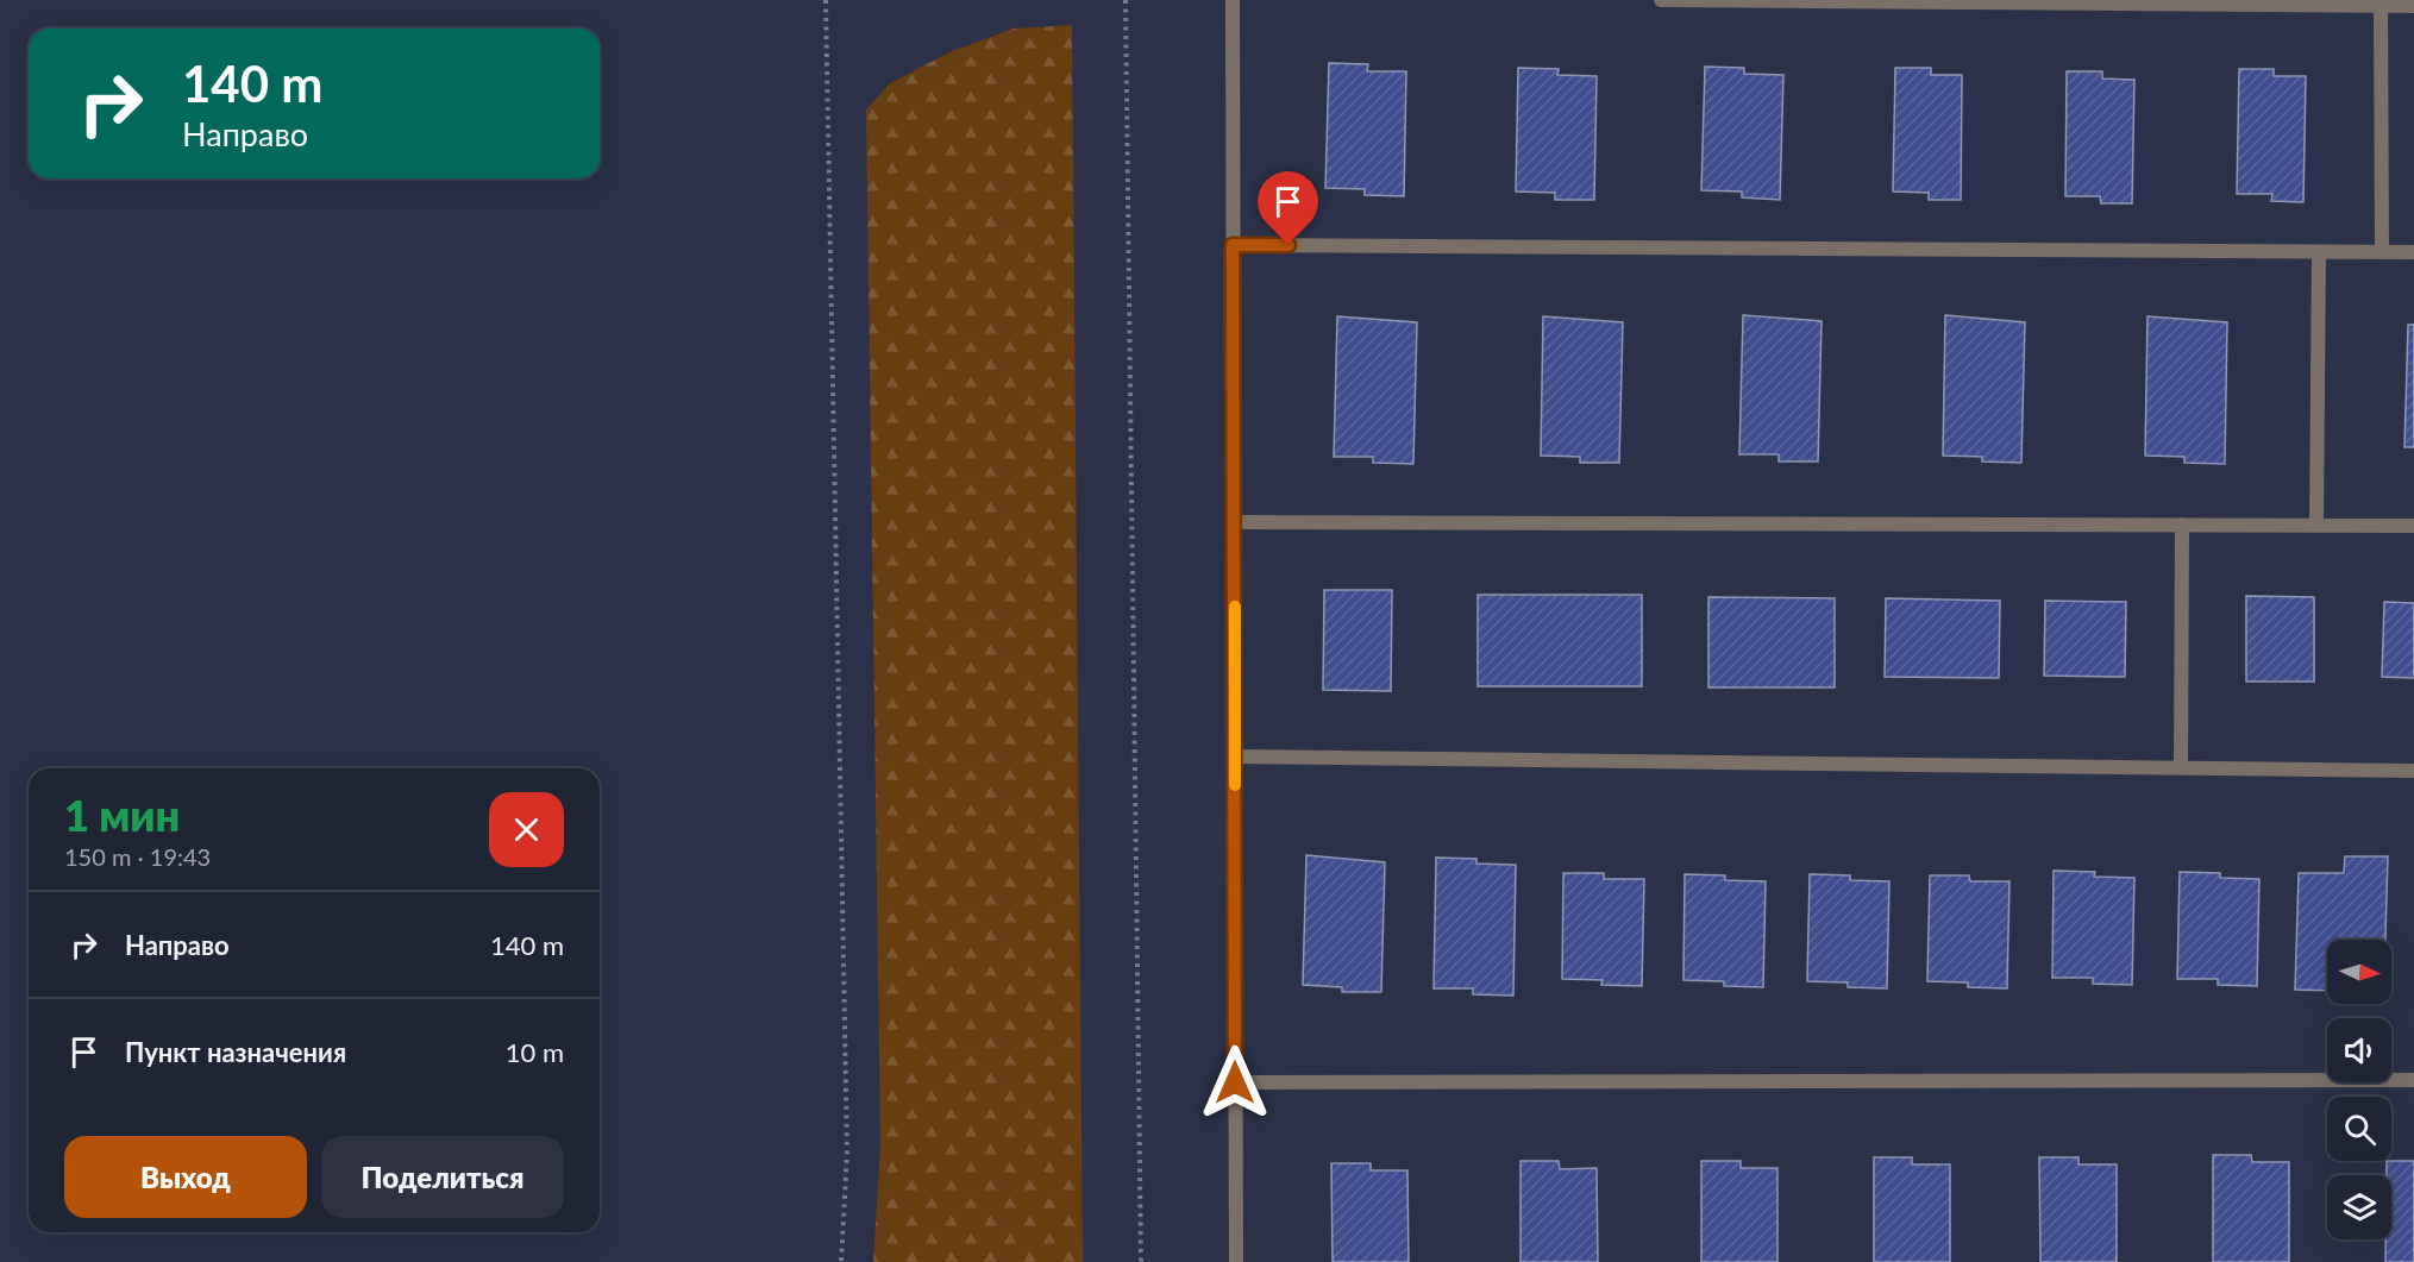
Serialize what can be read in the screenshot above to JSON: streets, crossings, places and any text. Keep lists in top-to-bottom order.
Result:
{
  "north": "right",
  "page": {
    "turn": ["140 m", "Направо"],
    "heading": ["1 мин", "150 m · 19:43"],
    "list": [
      {
        "name": "Направо",
        "value": "140 m"
      },
      {
        "name": "Пункт назначения",
        "value": "10 m"
      }
    ],
    "buttons": ["Выход", "Поделиться"]
  }
}
